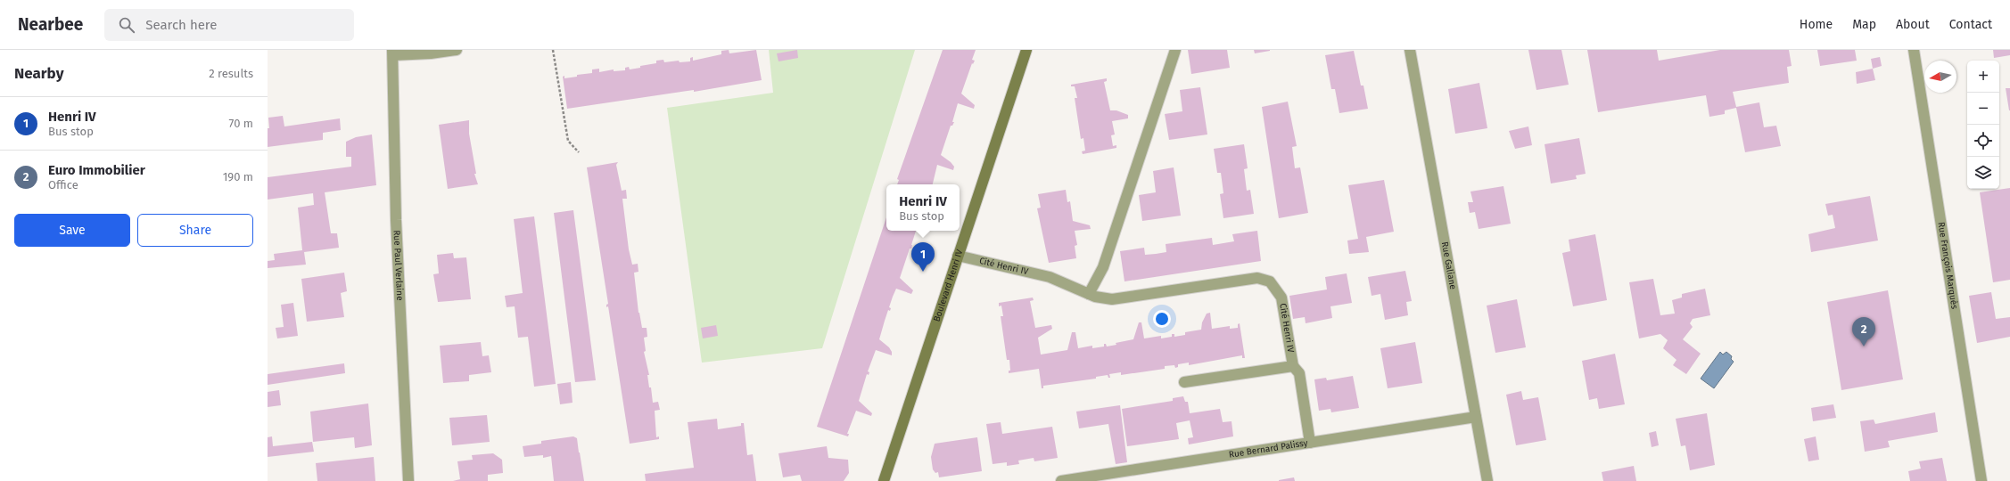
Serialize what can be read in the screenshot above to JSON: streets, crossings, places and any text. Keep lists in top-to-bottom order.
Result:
{
  "streets": {
    "street": [
      "Rue Paul Verlaine",
      "Rue Galiane",
      "Rue François Marquès",
      "Cité Henri IV",
      "Boulevard Henri IV",
      "Rue Bernard Palissy"
    ]
  },
  "crossings": [
    ["Rue Galiane", "Rue Bernard Palissy"],
    ["Cité Henri IV", "Boulevard Henri IV"],
    ["Cité Henri IV", "Rue Bernard Palissy"]
  ],
  "north": "left",
  "page": {
    "header": "Nearbee",
    "search": "Search here",
    "nav": [
      "Home",
      "Map",
      "About",
      "Contact"
    ],
    "heading": ["Nearby", "2 results"],
    "map_buttons": ["+", "−"],
    "list": [
      {
        "mark": "1",
        "name": "Henri IV",
        "note": "Bus stop",
        "value": "70 m"
      },
      {
        "mark": "2",
        "name": "Euro Immobilier",
        "note": "Office",
        "value": "190 m"
      }
    ],
    "popup": ["Henri IV", "Bus stop"],
    "buttons": ["Save", "Share"],
    "pins": ["1", "2"]
  }
}
